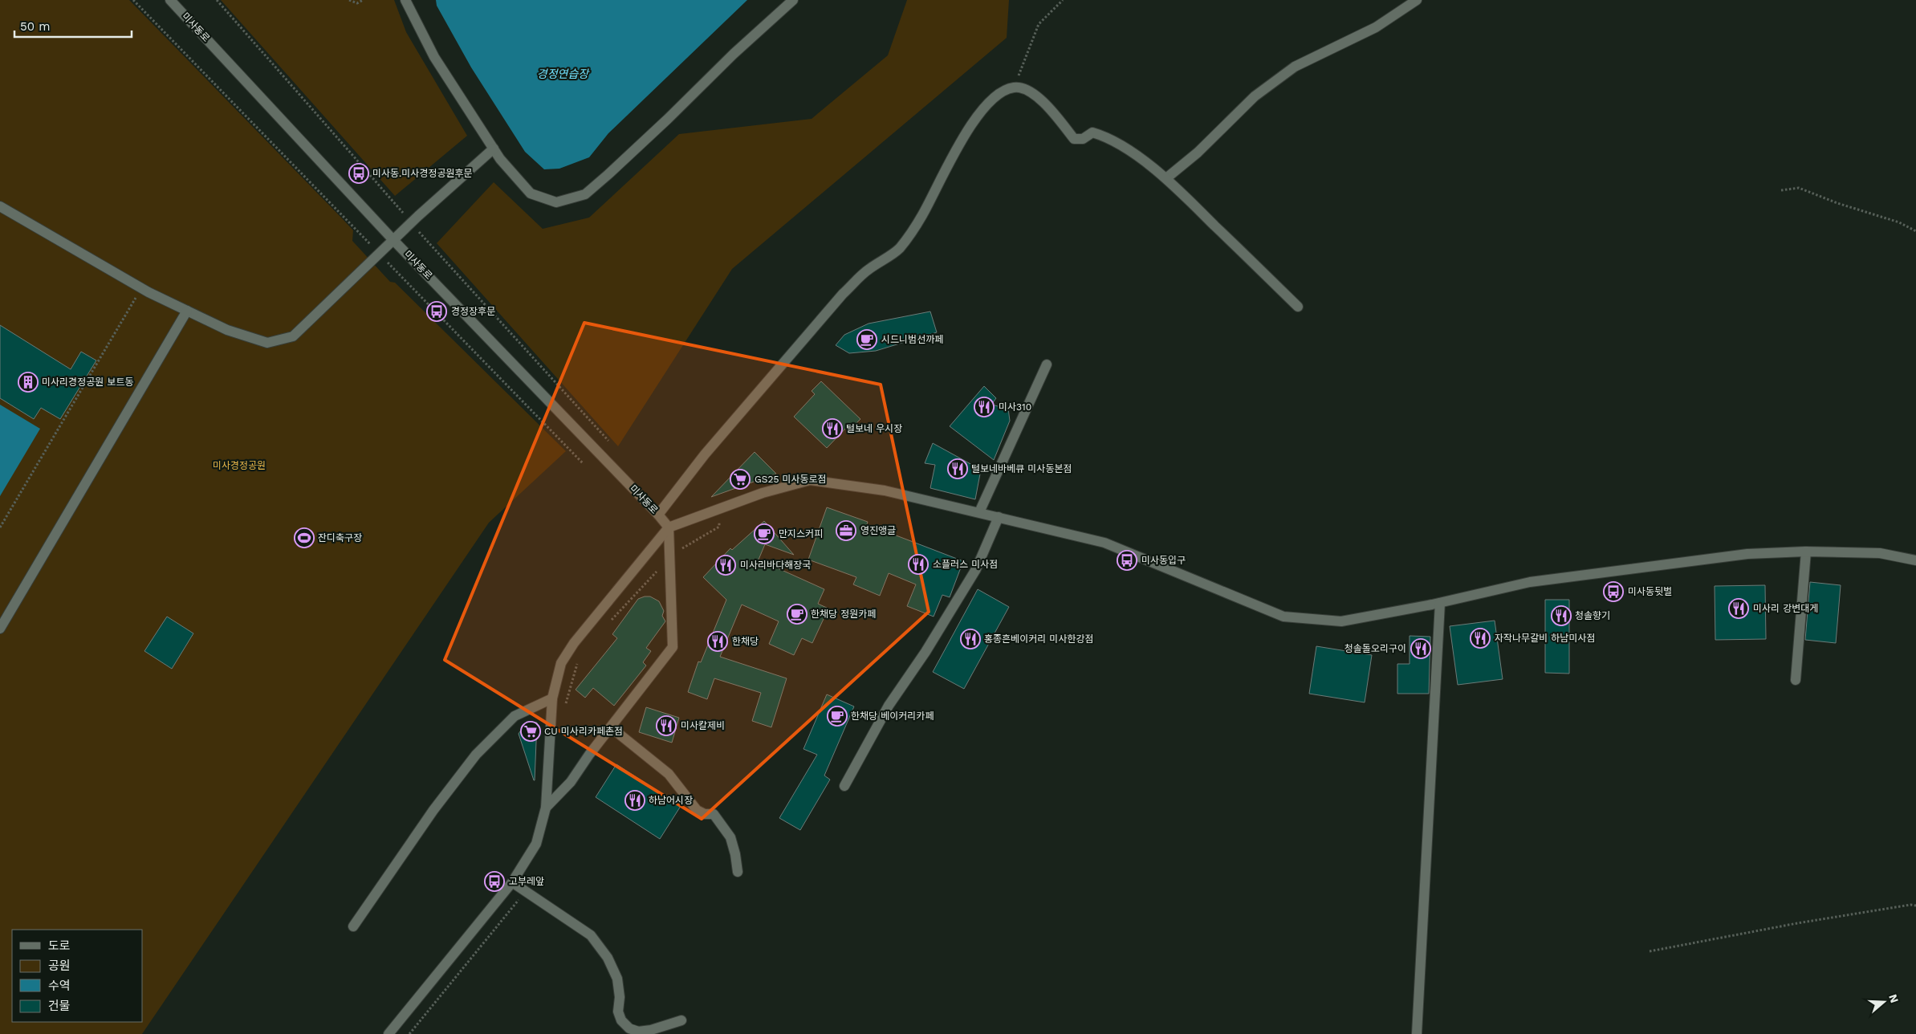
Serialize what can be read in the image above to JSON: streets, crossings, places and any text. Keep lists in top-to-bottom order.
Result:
{
  "streets": {
    "street": ["미사동로"]
  },
  "water": ["경정연습장"],
  "parks": ["미사경정공원"],
  "places": {
    "bus stop": [
      "미사동.미사경정공원후문",
      "경정장후문",
      "미사동입구",
      "미사동뒷벌",
      "고부레앞"
    ],
    "cafe": [
      "시드니범선까페",
      "만지스커피",
      "한채당 정원카페",
      "한채당 베이커리카페"
    ],
    "building": ["미사리경정공원 보트동"],
    "restaurant": [
      "미사310",
      "털보네 우시장",
      "털보네바베큐 미사동본점",
      "소플러스 미사점",
      "미사리바다해장국",
      "미사리 강변대게",
      "청솔향기",
      "자작나무갈비 하남미사점",
      "홍종흔베이커리 미사한강점",
      "한채당",
      "청솔돌오리구이",
      "미사칼제비",
      "하남어시장"
    ],
    "supermarket": ["GS25 미사동로점", "CU 미사리카페촌점"],
    "office": ["영진앵글"],
    "sports": ["잔디축구장"]
  },
  "legend": [
    "도로",
    "공원",
    "수역",
    "건물"
  ],
  "scale_bar": "50 m",
  "north": "right"
}
